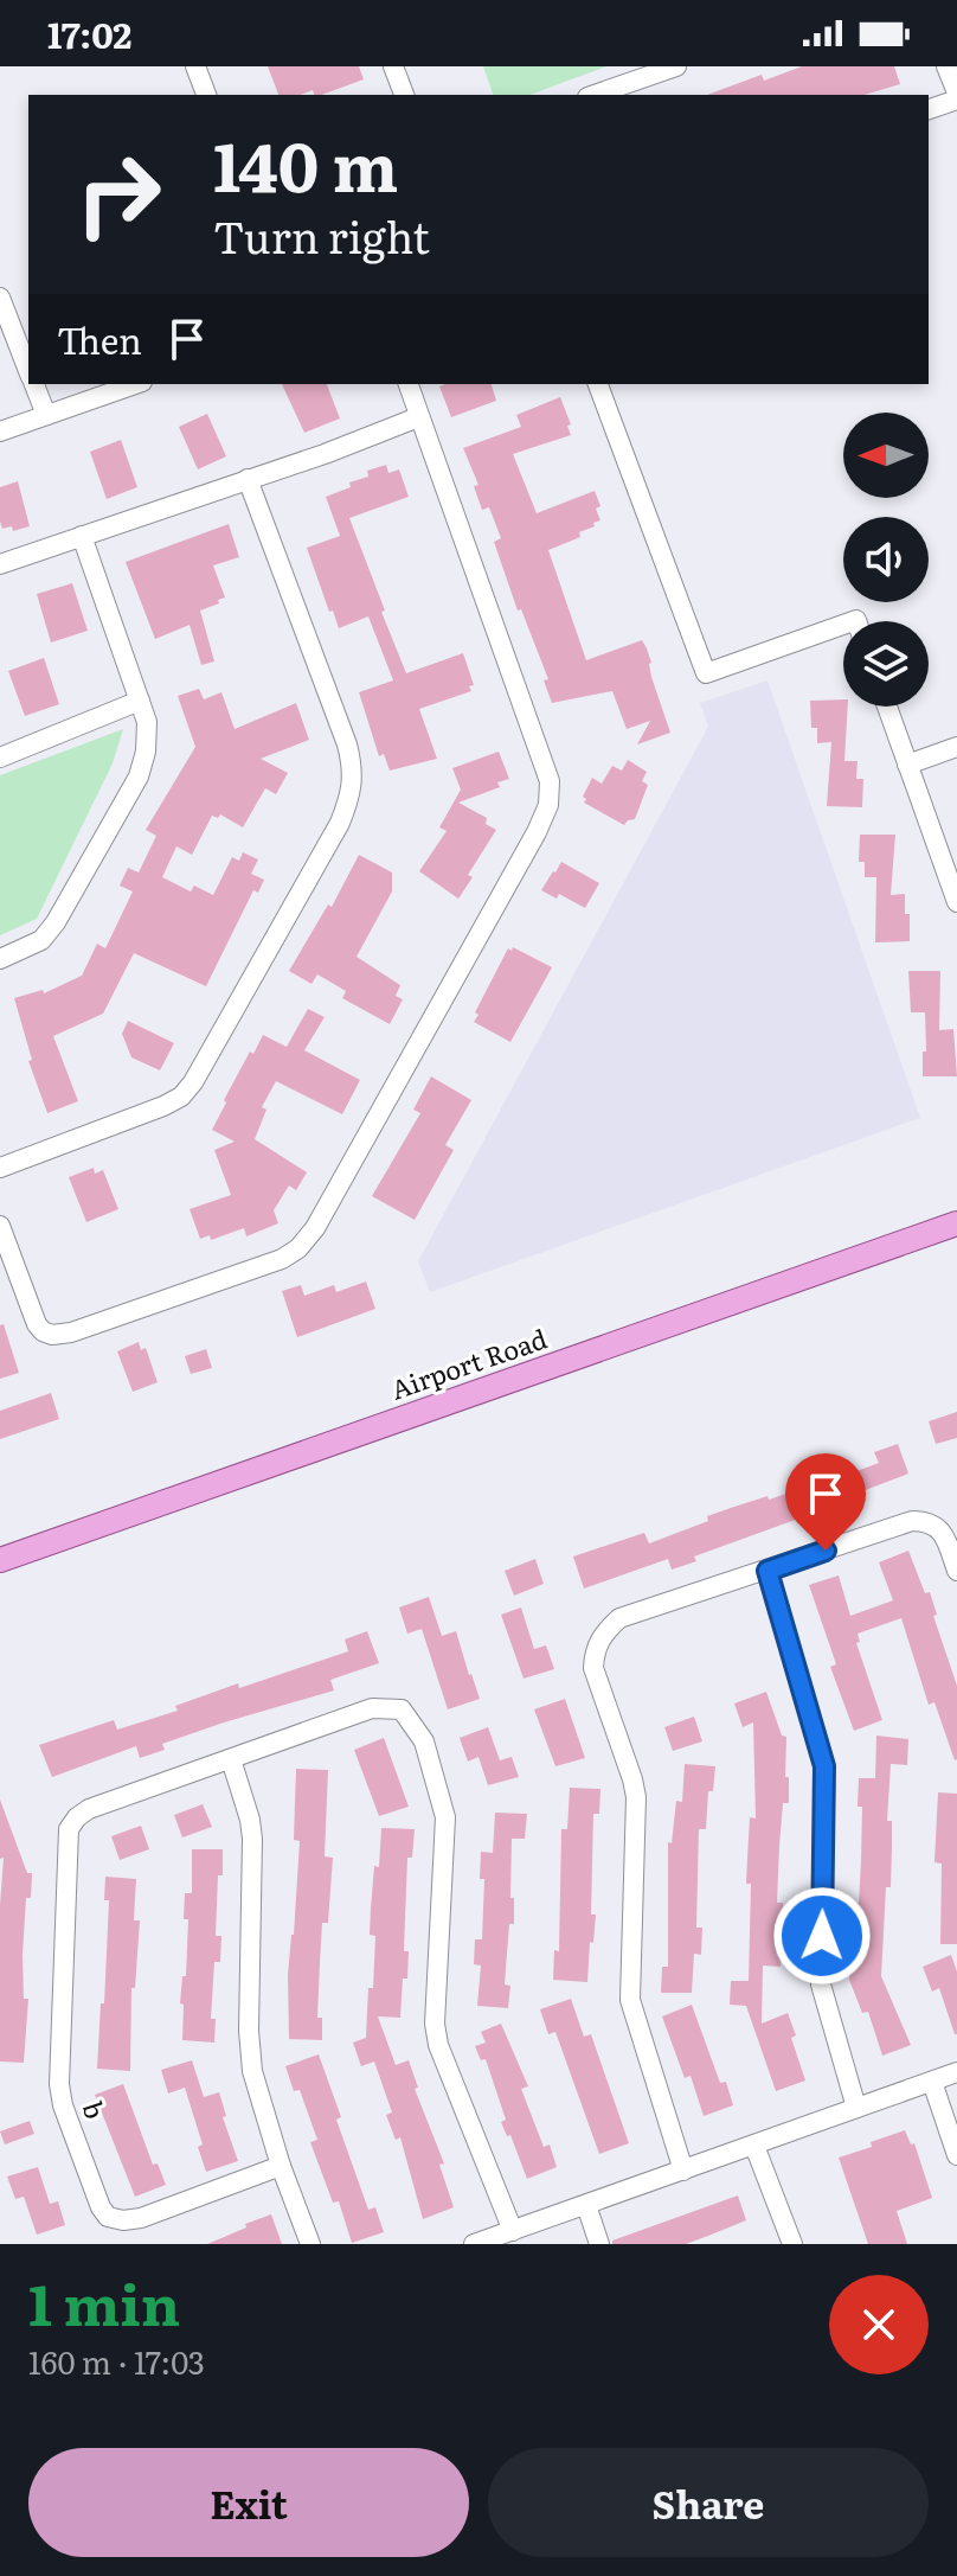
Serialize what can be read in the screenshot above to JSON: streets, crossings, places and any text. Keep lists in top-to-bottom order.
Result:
{
  "streets": {
    "main road": ["Airport Road"],
    "street": ["b"]
  },
  "north": "left",
  "page": {
    "status": "17:02",
    "turn": ["140 m", "Turn right"],
    "then": "Then",
    "heading": ["1 min", "160 m · 17:03"],
    "buttons": ["Exit", "Share"]
  }
}
